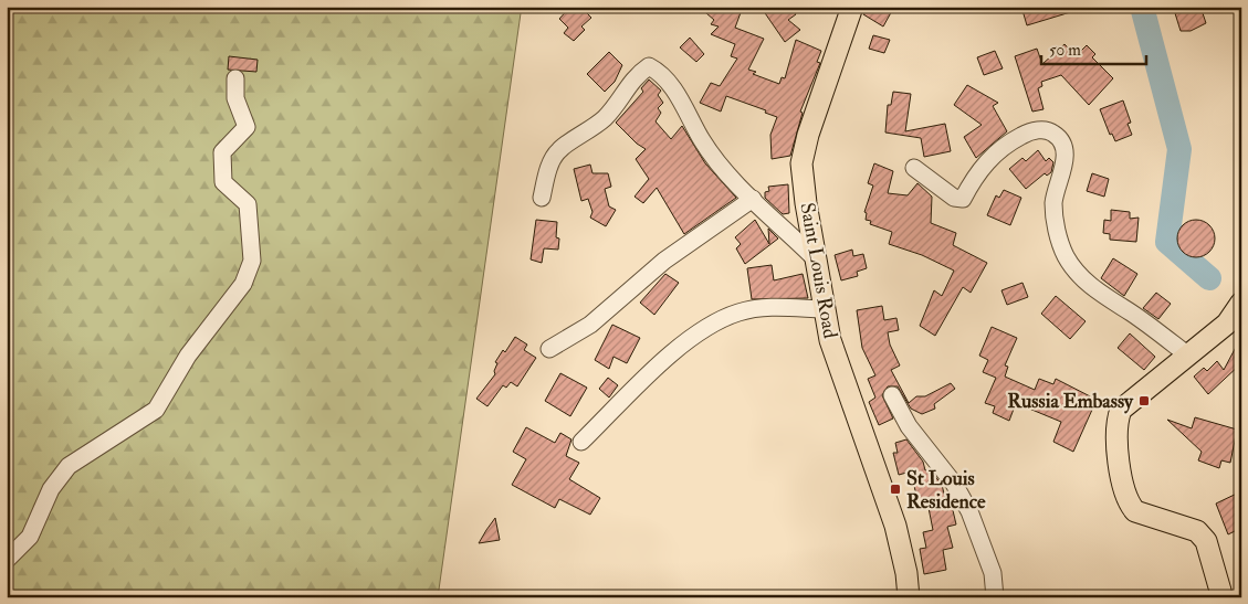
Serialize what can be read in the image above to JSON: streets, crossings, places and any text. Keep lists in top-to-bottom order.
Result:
{
  "streets": {
    "main road": ["Saint Louis Road"]
  },
  "places": {
    "transit": ["Russia Embassy", "St Louis Residence"]
  },
  "scale_bar": "50 m"
}
